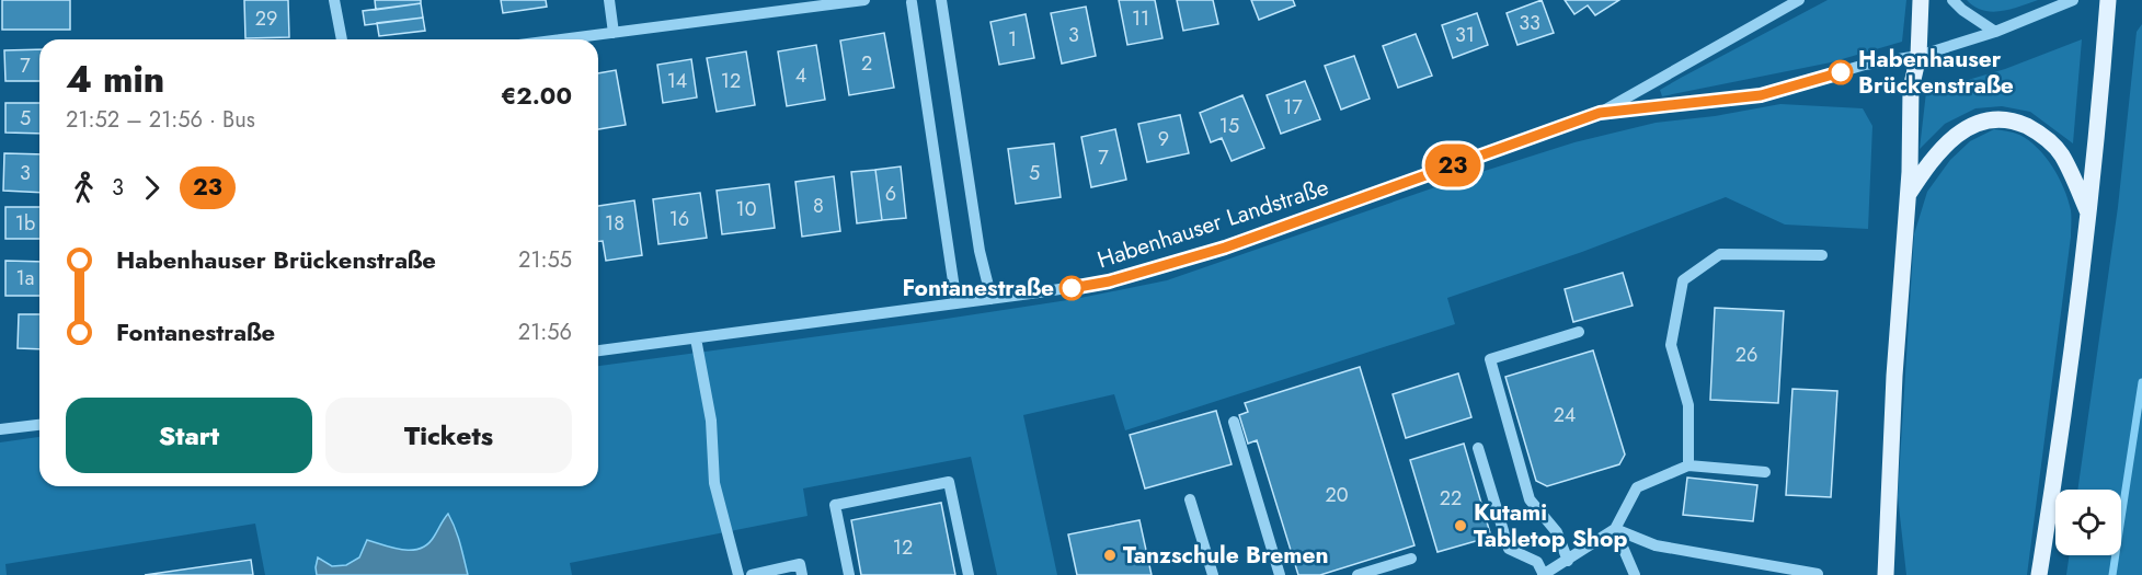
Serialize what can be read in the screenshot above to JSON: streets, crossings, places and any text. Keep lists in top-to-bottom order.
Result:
{
  "streets": {
    "street": ["Habenhauser Landstraße"]
  },
  "places": [
    "Habenhauser Brückenstraße",
    "Fontanestraße",
    "Kutami Tabletop Shop",
    "Tanzschule Bremen"
  ],
  "lines": ["bus line 23"],
  "house_numbers": [
    "29",
    "11",
    "33",
    "3",
    "31",
    "1",
    "2",
    "7",
    "4",
    "14",
    "12",
    "17",
    "5",
    "15",
    "9",
    "7",
    "3",
    "5",
    "6",
    "8",
    "10",
    "16",
    "1b",
    "18",
    "1a",
    "26",
    "24",
    "20",
    "22",
    "12"
  ],
  "page": {
    "on_map": "23",
    "heading": ["4 min", "21:52 – 21:56 · Bus", "€2.00"],
    "legs": ["3", "23"],
    "list": [
      {
        "name": "Habenhauser Brückenstraße",
        "value": "21:55"
      },
      {
        "name": "Fontanestraße",
        "value": "21:56"
      }
    ],
    "buttons": ["Start", "Tickets"]
  }
}
